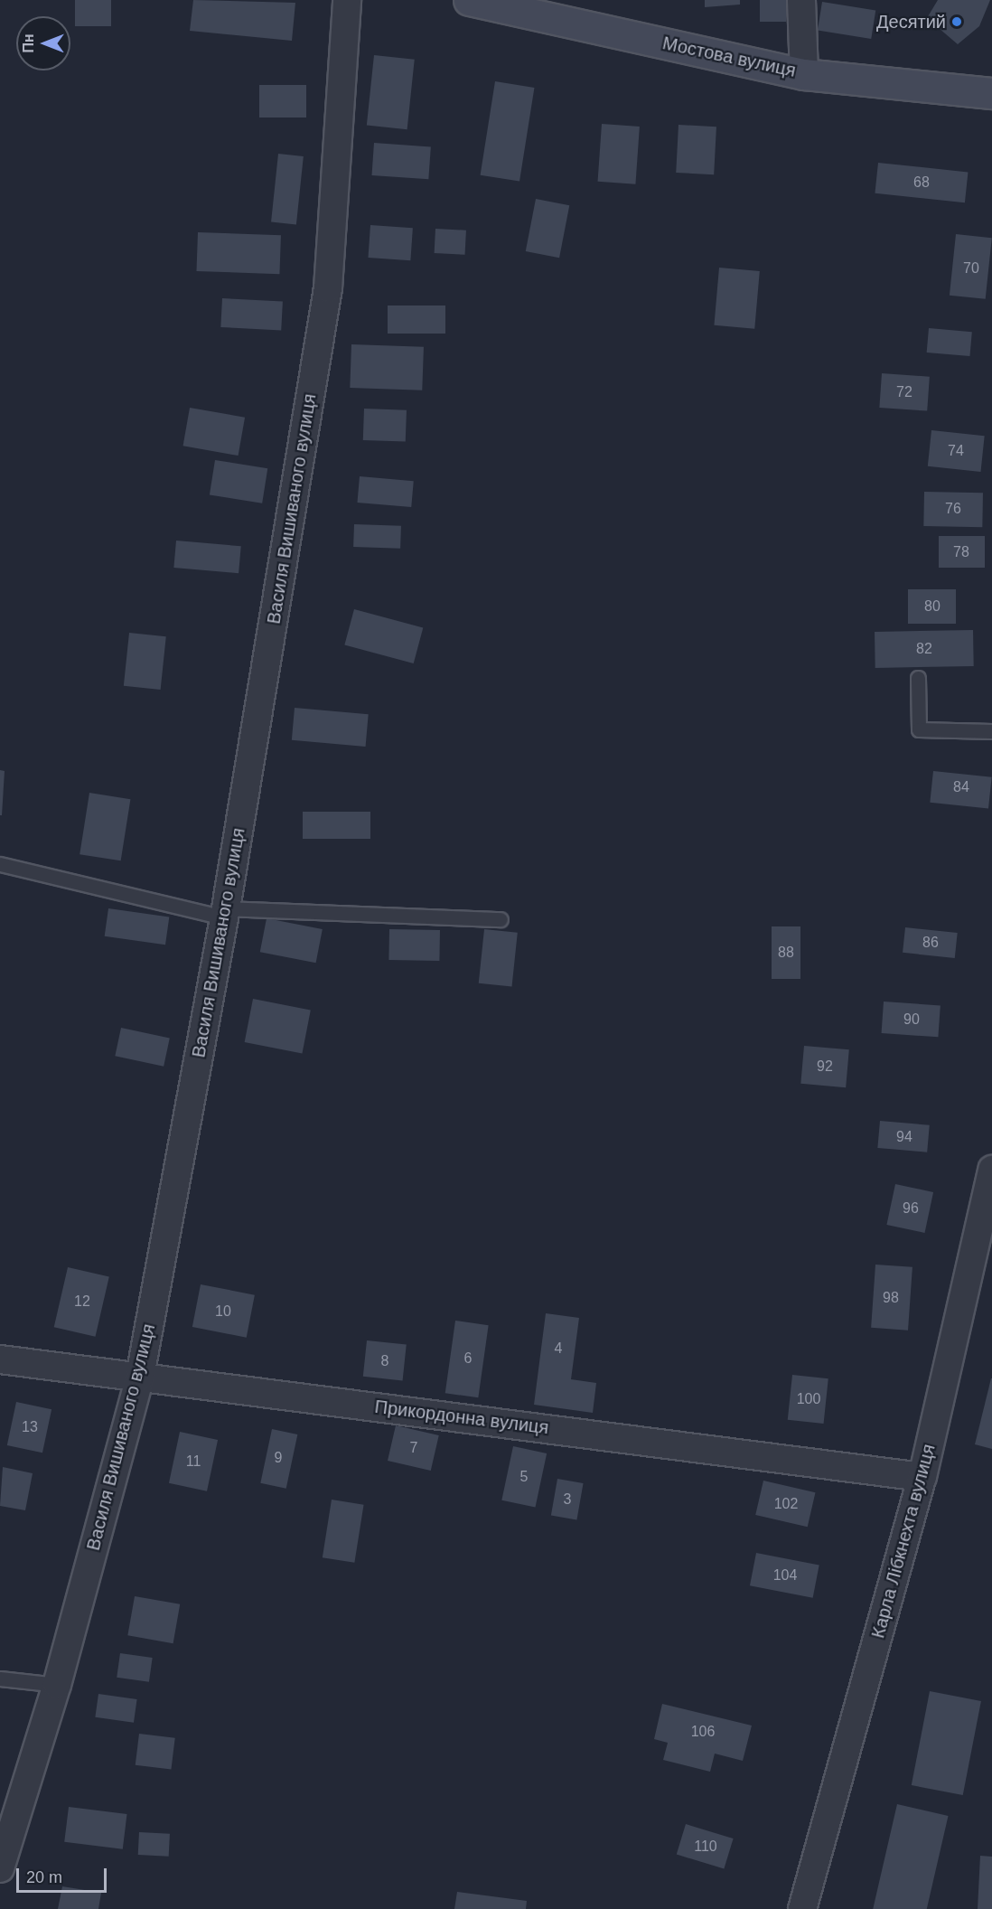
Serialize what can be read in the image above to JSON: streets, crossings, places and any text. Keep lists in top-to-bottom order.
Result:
{
  "streets": {
    "street": [
      "Мостова вулиця",
      "Василя Вишиваного вулиця",
      "Прикордонна вулиця",
      "Карла Лібкнехта вулиця"
    ]
  },
  "crossings": [
    ["Василя Вишиваного вулиця", "Прикордонна вулиця"],
    ["Прикордонна вулиця", "Карла Лібкнехта вулиця"]
  ],
  "places": ["Десятий"],
  "house_numbers": [
    "68",
    "70",
    "72",
    "74",
    "76",
    "78",
    "80",
    "82",
    "84",
    "86",
    "88",
    "90",
    "92",
    "94",
    "96",
    "98",
    "12",
    "10",
    "4",
    "6",
    "8",
    "100",
    "13",
    "7",
    "9",
    "11",
    "5",
    "3",
    "102",
    "104",
    "106",
    "110"
  ],
  "scale_bar": "20 m",
  "north": "left"
}
